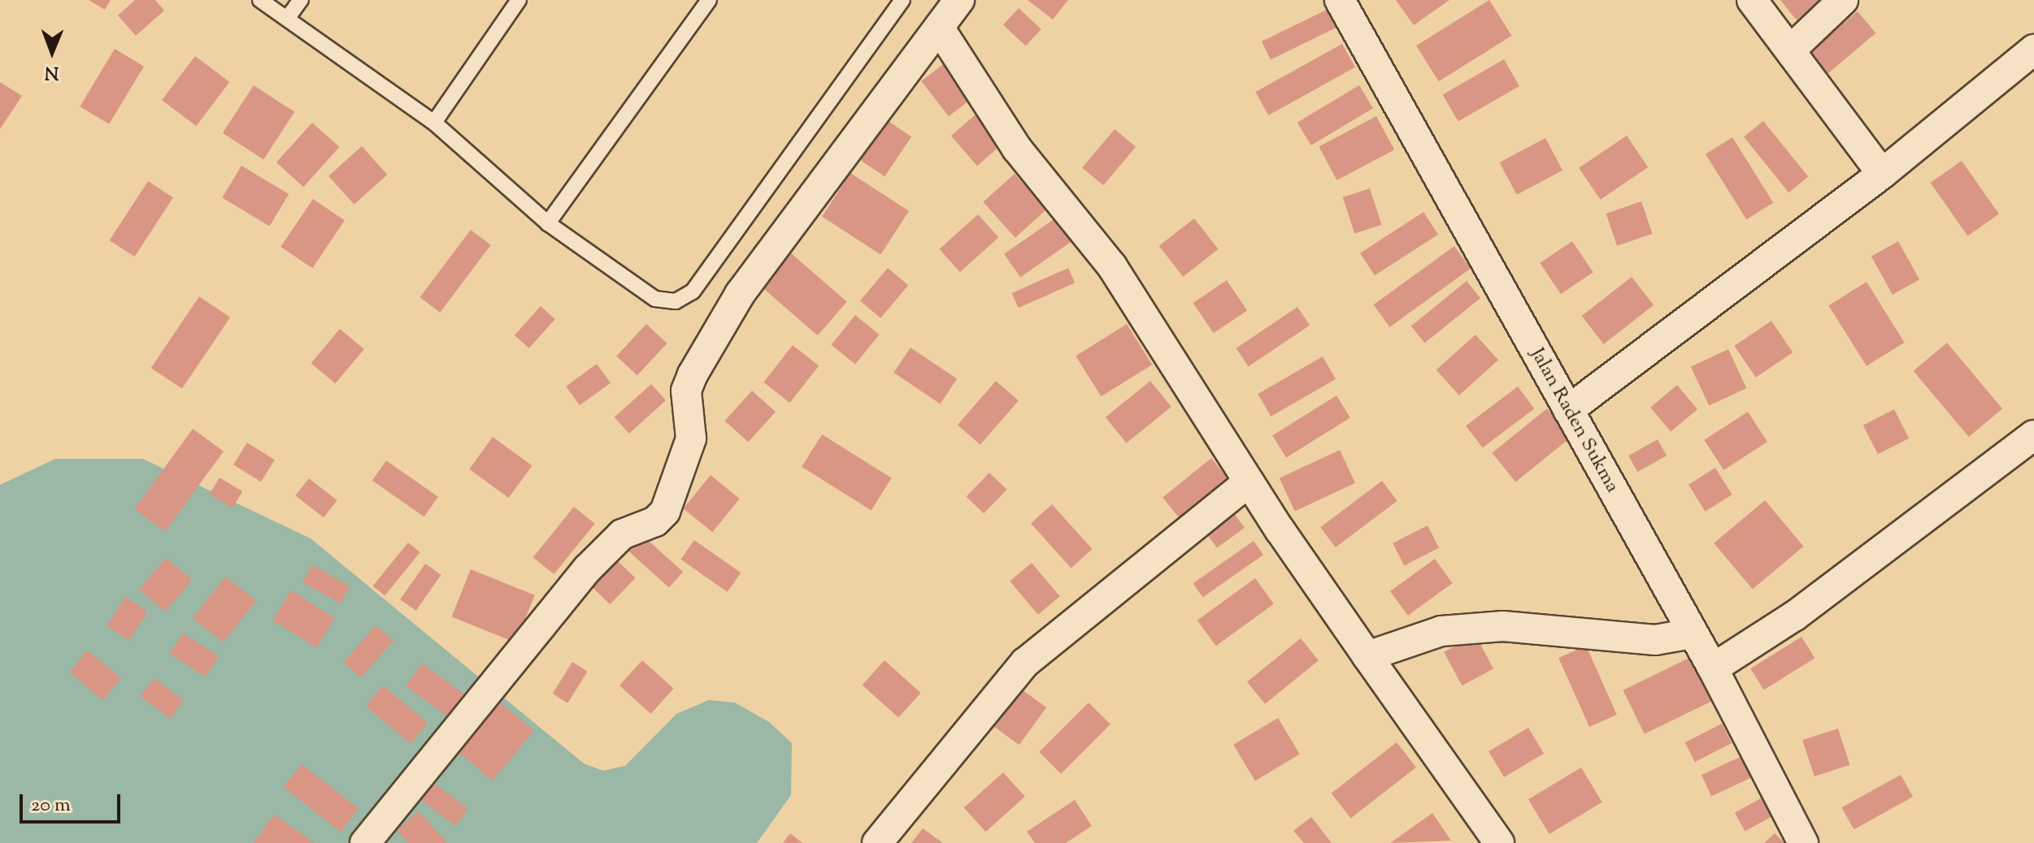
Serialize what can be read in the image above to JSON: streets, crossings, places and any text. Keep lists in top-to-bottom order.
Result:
{
  "streets": {
    "street": ["Jalan Raden Sukma"]
  },
  "scale_bar": "20 m",
  "north": "bottom"
}
